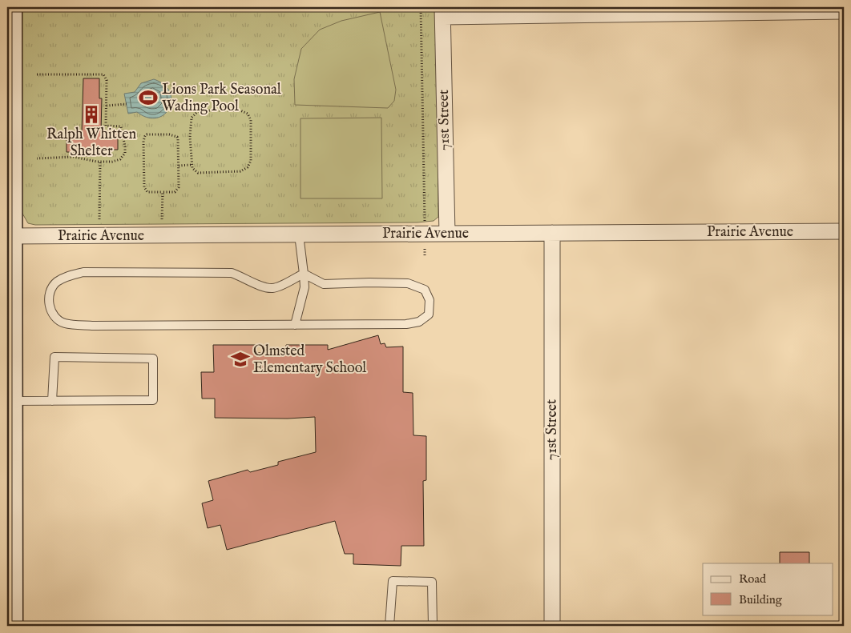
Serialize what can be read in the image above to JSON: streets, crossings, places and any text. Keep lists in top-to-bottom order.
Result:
{
  "streets": {
    "street": ["71st Street", "Prairie Avenue"]
  },
  "crossings": [
    ["71st Street", "Prairie Avenue"]
  ],
  "places": {
    "sports": ["Lions Park Seasonal Wading Pool"],
    "building": ["Ralph Whitten Shelter"],
    "school or university": ["Olmsted Elementary School"]
  },
  "legend": ["Road", "Building"]
}
